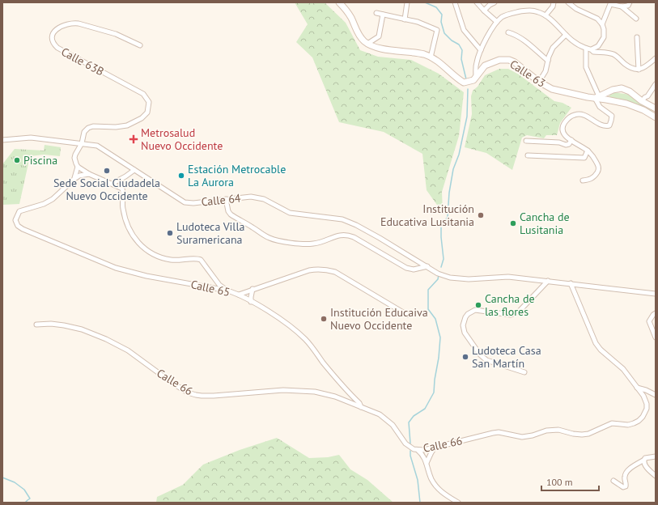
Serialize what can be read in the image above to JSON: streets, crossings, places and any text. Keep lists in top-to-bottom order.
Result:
{
  "streets": {
    "main road": ["Calle 63"],
    "street": [
      "Calle 63B",
      "Calle 64",
      "Calle 65",
      "Calle 66"
    ]
  },
  "crossings": [
    ["Calle 63B", "Calle 64"],
    ["Calle 64", "Calle 66"],
    ["Calle 65", "Calle 66"]
  ],
  "places": {
    "health": ["Metrosalud Nuevo Occidente"],
    "other": [
      "Piscina",
      "Sede Social Ciudadela Nuevo Occidente",
      "Estación Metrocable La Aurora",
      "Institución Educativa Lusitania",
      "Cancha de Lusitania",
      "Ludoteca Villa Suramericana",
      "Cancha de las flores",
      "Institución Educaiva Nuevo Occidente",
      "Ludoteca Casa San Martín"
    ]
  },
  "scale_bar": "100 m"
}
